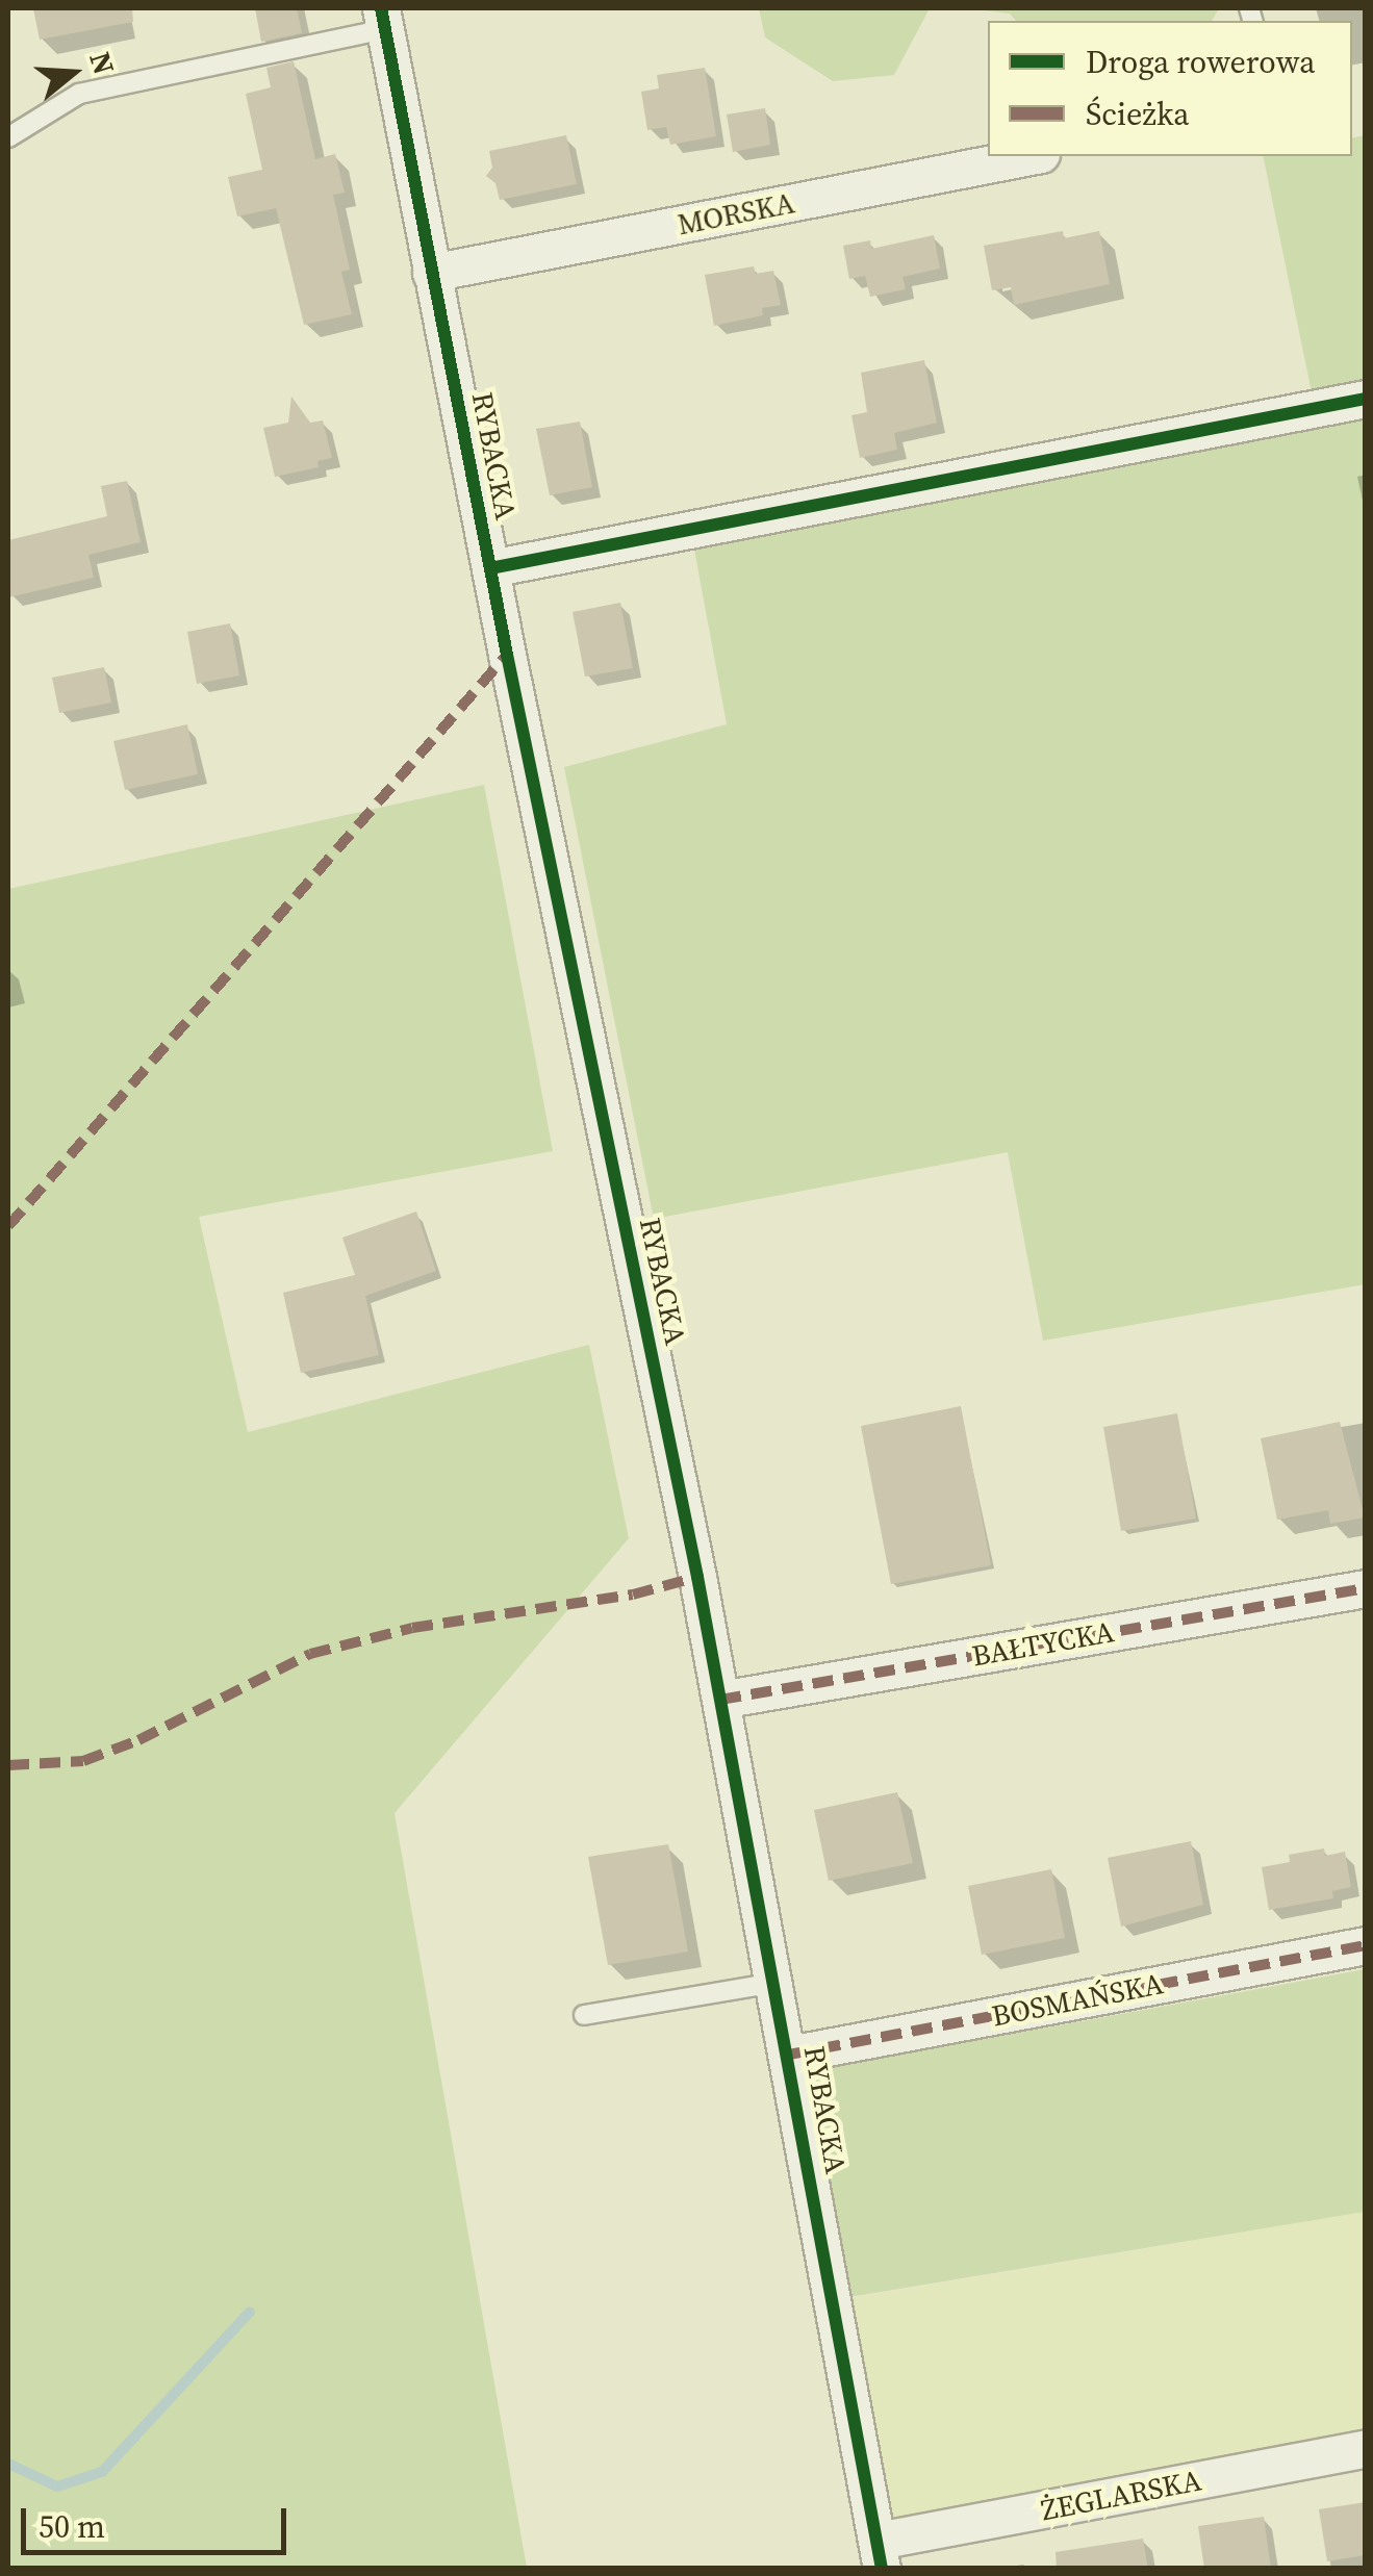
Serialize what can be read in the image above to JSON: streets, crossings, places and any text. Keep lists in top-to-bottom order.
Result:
{
  "streets": {
    "street": [
      "MORSKA",
      "RYBACKA",
      "BAŁTYCKA",
      "BOSMAŃSKA",
      "ŻEGLARSKA"
    ]
  },
  "crossings": [
    ["MORSKA", "RYBACKA"],
    ["RYBACKA", "BAŁTYCKA"],
    ["RYBACKA", "BOSMAŃSKA"],
    ["RYBACKA", "ŻEGLARSKA"]
  ],
  "legend": ["Droga rowerowa", "Ścieżka"],
  "scale_bar": "50 m",
  "north": "right"
}
